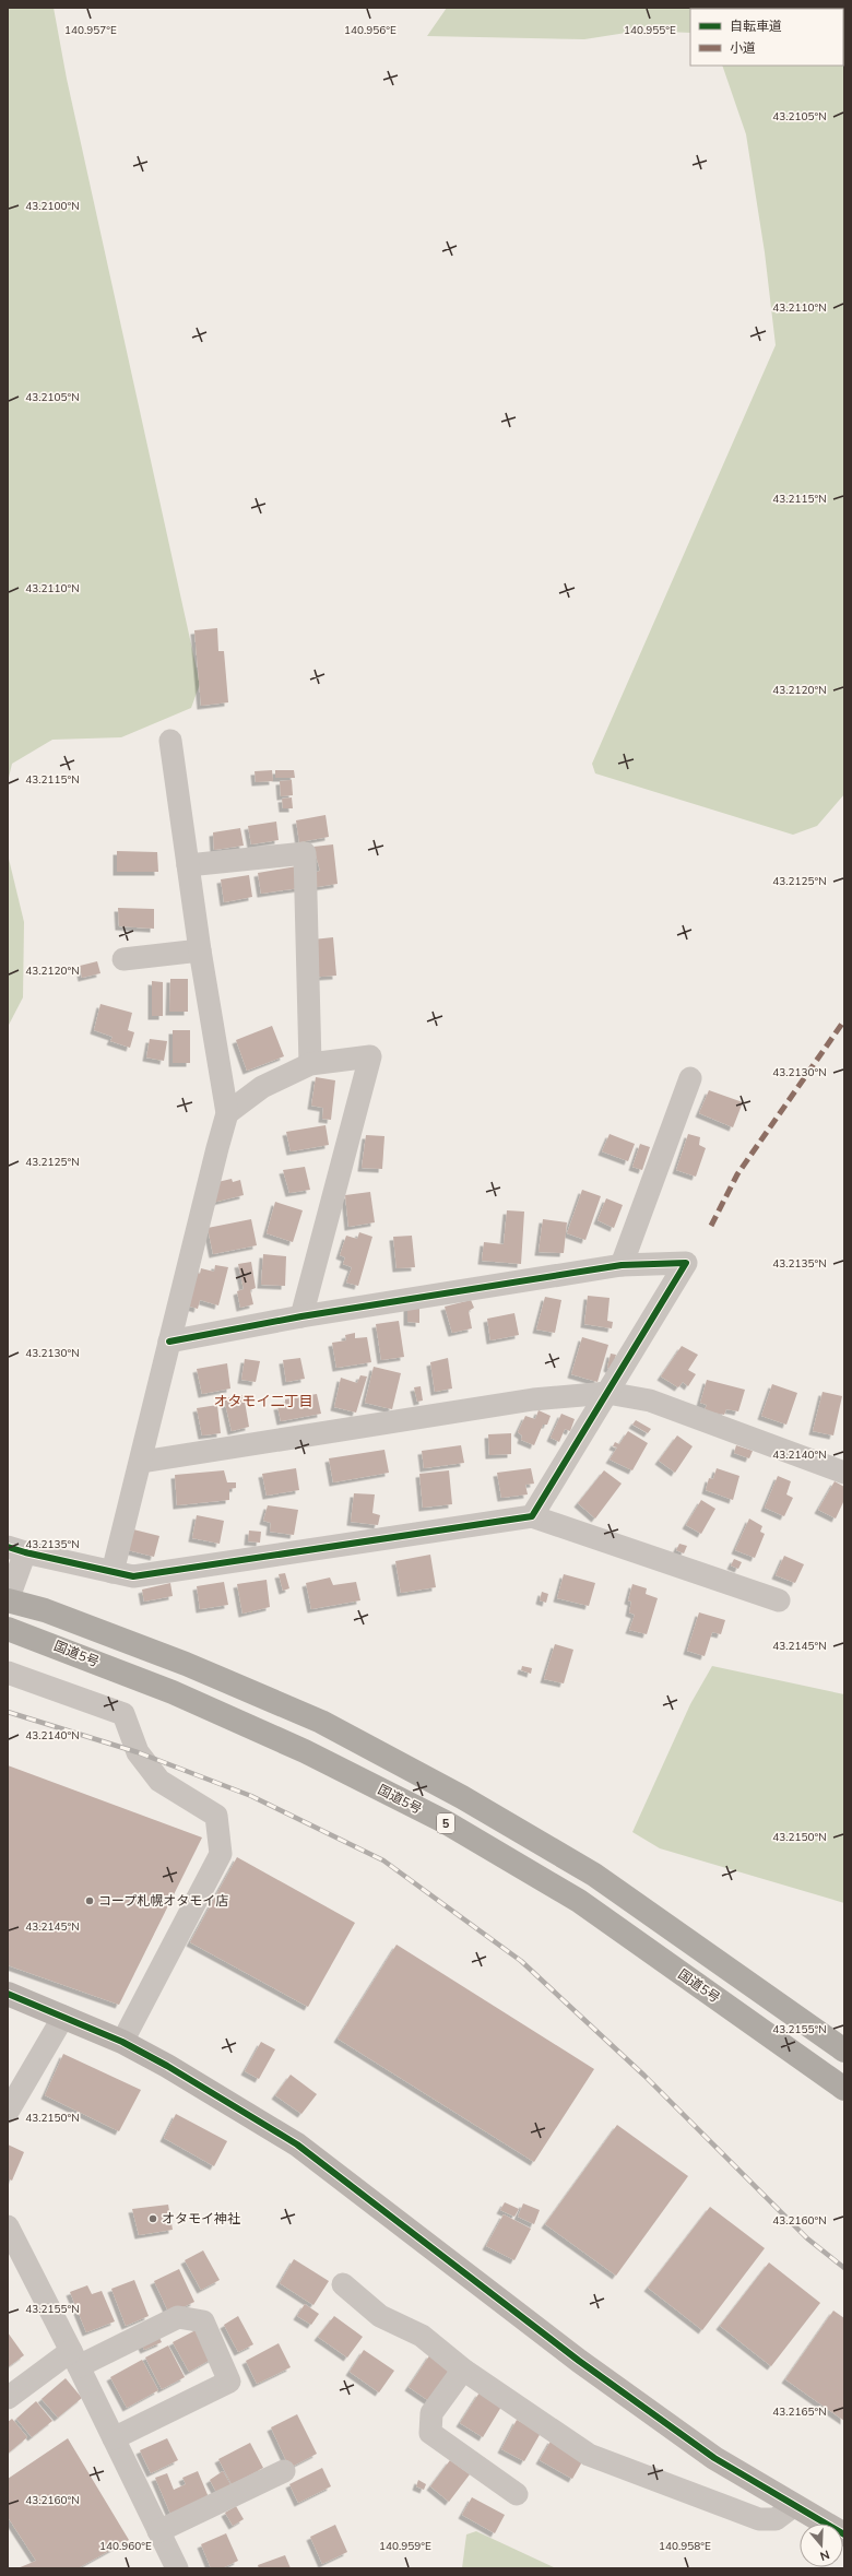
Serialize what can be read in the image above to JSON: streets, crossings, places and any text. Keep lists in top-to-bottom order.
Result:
{
  "streets": {
    "highway": ["国道5号", "5"]
  },
  "districts": ["オタモイ二丁目"],
  "places": ["コープ札幌オタモイ店", "オタモイ神社"],
  "legend": ["自転車道", "小道"],
  "north": "bottom",
  "coordinates": [
    "140.957°E",
    "140.956°E",
    "140.955°E",
    "43.2105°N",
    "43.2100°N",
    "43.2110°N",
    "43.2115°N",
    "43.2120°N",
    "43.2125°N",
    "43.2130°N",
    "43.2135°N",
    "43.2140°N",
    "43.2145°N",
    "43.2150°N",
    "43.2155°N",
    "43.2160°N",
    "43.2165°N",
    "140.960°E",
    "140.959°E",
    "140.958°E"
  ]
}
